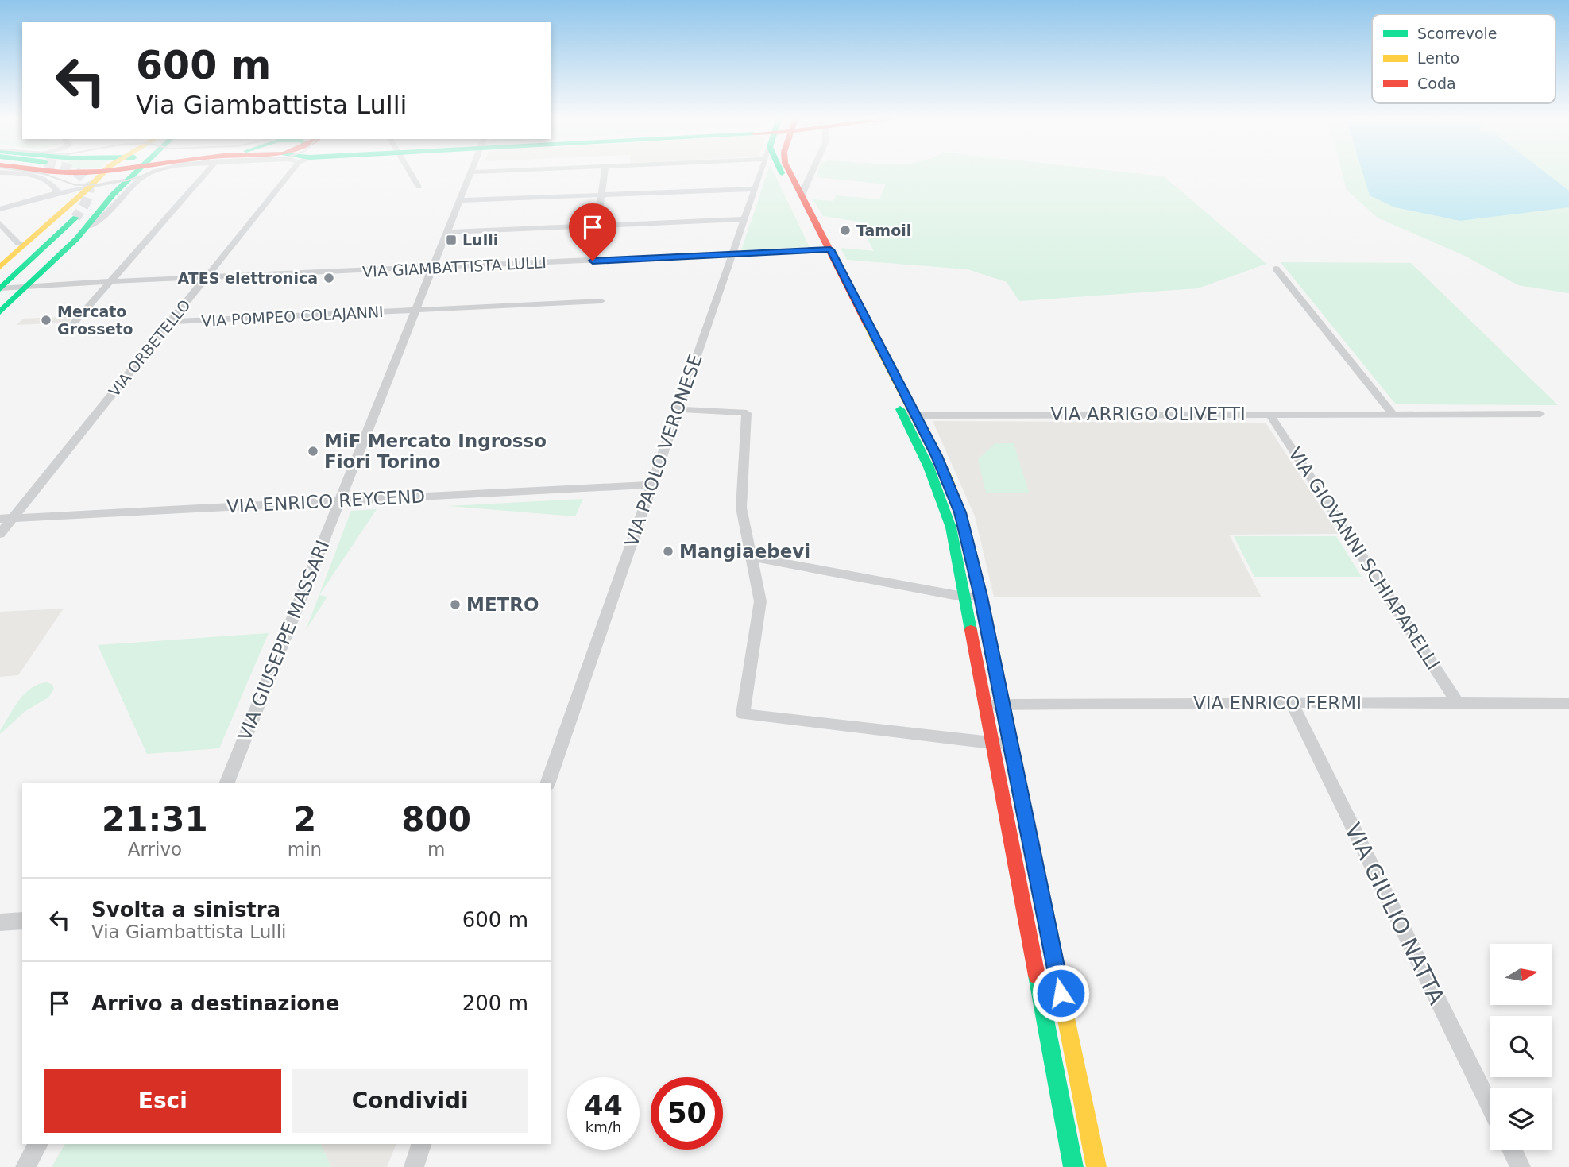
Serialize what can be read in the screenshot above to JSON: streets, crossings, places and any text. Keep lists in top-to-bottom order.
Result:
{
  "streets": {
    "street": [
      "VIA GIAMBATTISTA LULLI",
      "VIA POMPEO COLAJANNI",
      "VIA ORBETELLO",
      "VIA ARRIGO OLIVETTI",
      "VIA PAOLO VERONESE",
      "VIA ENRICO REYCEND",
      "VIA GIOVANNI SCHIAPARELLI",
      "VIA GIUSEPPE MASSARI",
      "VIA ENRICO FERMI",
      "VIA GIULIO NATTA"
    ]
  },
  "crossings": [
    ["VIA GIAMBATTISTA LULLI", "VIA ORBETELLO"],
    ["VIA GIAMBATTISTA LULLI", "VIA PAOLO VERONESE"],
    ["VIA GIAMBATTISTA LULLI", "VIA GIUSEPPE MASSARI"],
    ["VIA POMPEO COLAJANNI", "VIA ORBETELLO"],
    ["VIA POMPEO COLAJANNI", "VIA GIUSEPPE MASSARI"],
    ["VIA ORBETELLO", "VIA ENRICO REYCEND"],
    ["VIA ARRIGO OLIVETTI", "VIA GIOVANNI SCHIAPARELLI"],
    ["VIA PAOLO VERONESE", "VIA ENRICO REYCEND"],
    ["VIA ENRICO REYCEND", "VIA GIUSEPPE MASSARI"],
    ["VIA GIOVANNI SCHIAPARELLI", "VIA ENRICO FERMI"],
    ["VIA ENRICO FERMI", "VIA GIULIO NATTA"]
  ],
  "places": {
    "other": [
      "Tamoil",
      "ATES elettronica",
      "Mercato Grosseto",
      "MiF Mercato Ingrosso Fiori Torino",
      "Mangiaebevi",
      "METRO"
    ],
    "transit": ["Lulli"]
  },
  "legend": ["Scorrevole", "Lento", "Coda"],
  "north": "right",
  "page": {
    "turn": ["600 m", "Via Giambattista Lulli"],
    "eta": [
      "21:31",
      "Arrivo",
      "2",
      "min",
      "800",
      "m"
    ],
    "list": [
      {
        "name": "Svolta a sinistra",
        "note": "Via Giambattista Lulli",
        "value": "600 m"
      },
      {
        "name": "Arrivo a destinazione",
        "value": "200 m"
      }
    ],
    "buttons": ["Esci", "Condividi"],
    "speed": "44 km/h",
    "limit": "50"
  }
}
